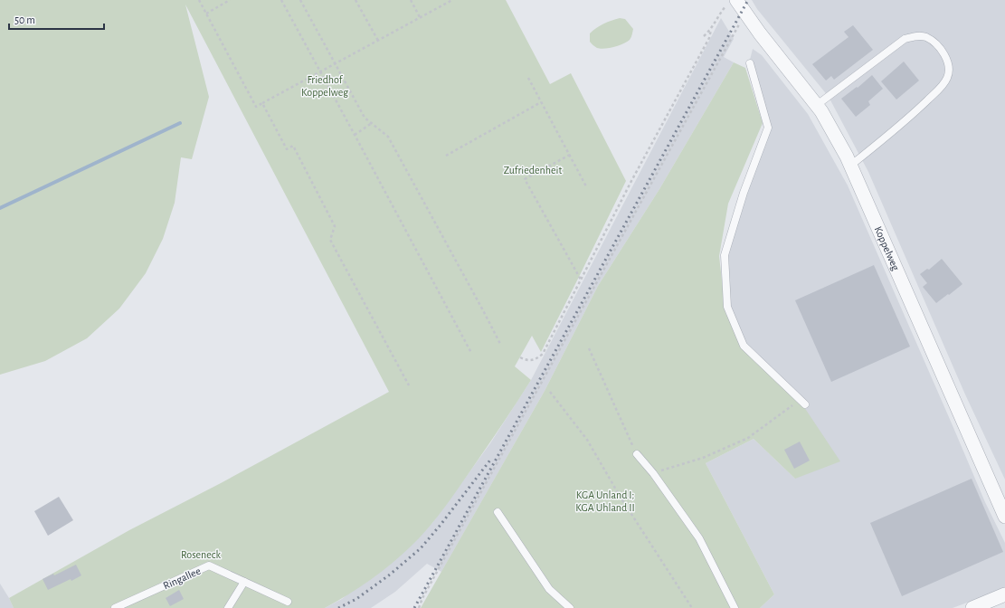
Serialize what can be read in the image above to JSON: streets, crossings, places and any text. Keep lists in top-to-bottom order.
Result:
{
  "streets": {
    "street": ["Koppelweg"],
    "lane": ["Ringallee"]
  },
  "parks": [
    "Friedhof Koppelweg",
    "Zufriedenheit",
    "KGA Unland I; KGA Uhland II",
    "Roseneck"
  ],
  "scale_bar": "50 m"
}
